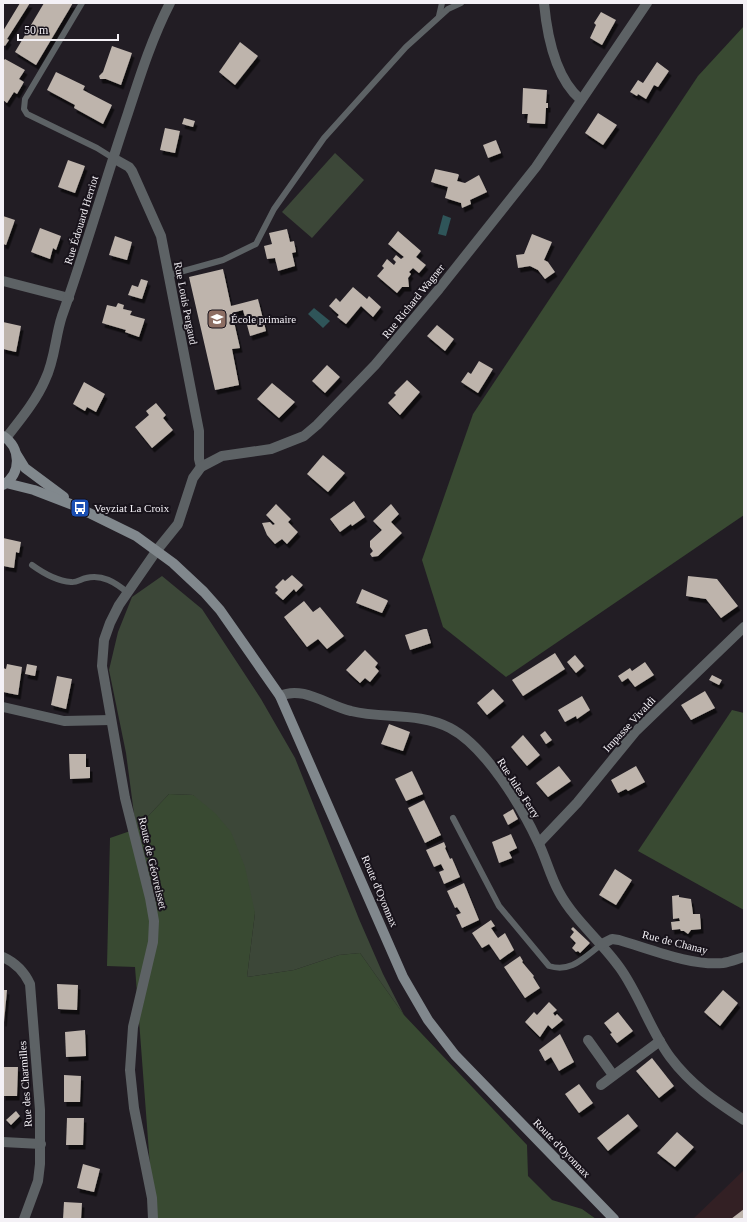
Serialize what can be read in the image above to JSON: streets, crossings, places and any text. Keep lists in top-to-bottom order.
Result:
{
  "streets": {
    "main road": ["Route d'Oyonnax"],
    "street": [
      "Rue Édouard Herriot",
      "Rue Richard Wagner",
      "Rue Louis Pergaud",
      "Impasse Vivaldi",
      "Rue Jules Ferry",
      "Route de Géovreisset",
      "Rue de Chanay",
      "Rue des Charmilles"
    ]
  },
  "crossings": [
    ["Rue Édouard Herriot", "Rue Louis Pergaud"],
    ["Rue Richard Wagner", "Rue Louis Pergaud"],
    ["Impasse Vivaldi", "Rue Jules Ferry"],
    ["Rue Jules Ferry", "Route d'Oyonnax"],
    ["Rue Jules Ferry", "Rue de Chanay"],
    ["Route de Géovreisset", "Route d'Oyonnax"]
  ],
  "places": {
    "school or university": ["École primaire"],
    "bus stop": ["Veyziat La Croix"]
  },
  "scale_bar": "50 m"
}
